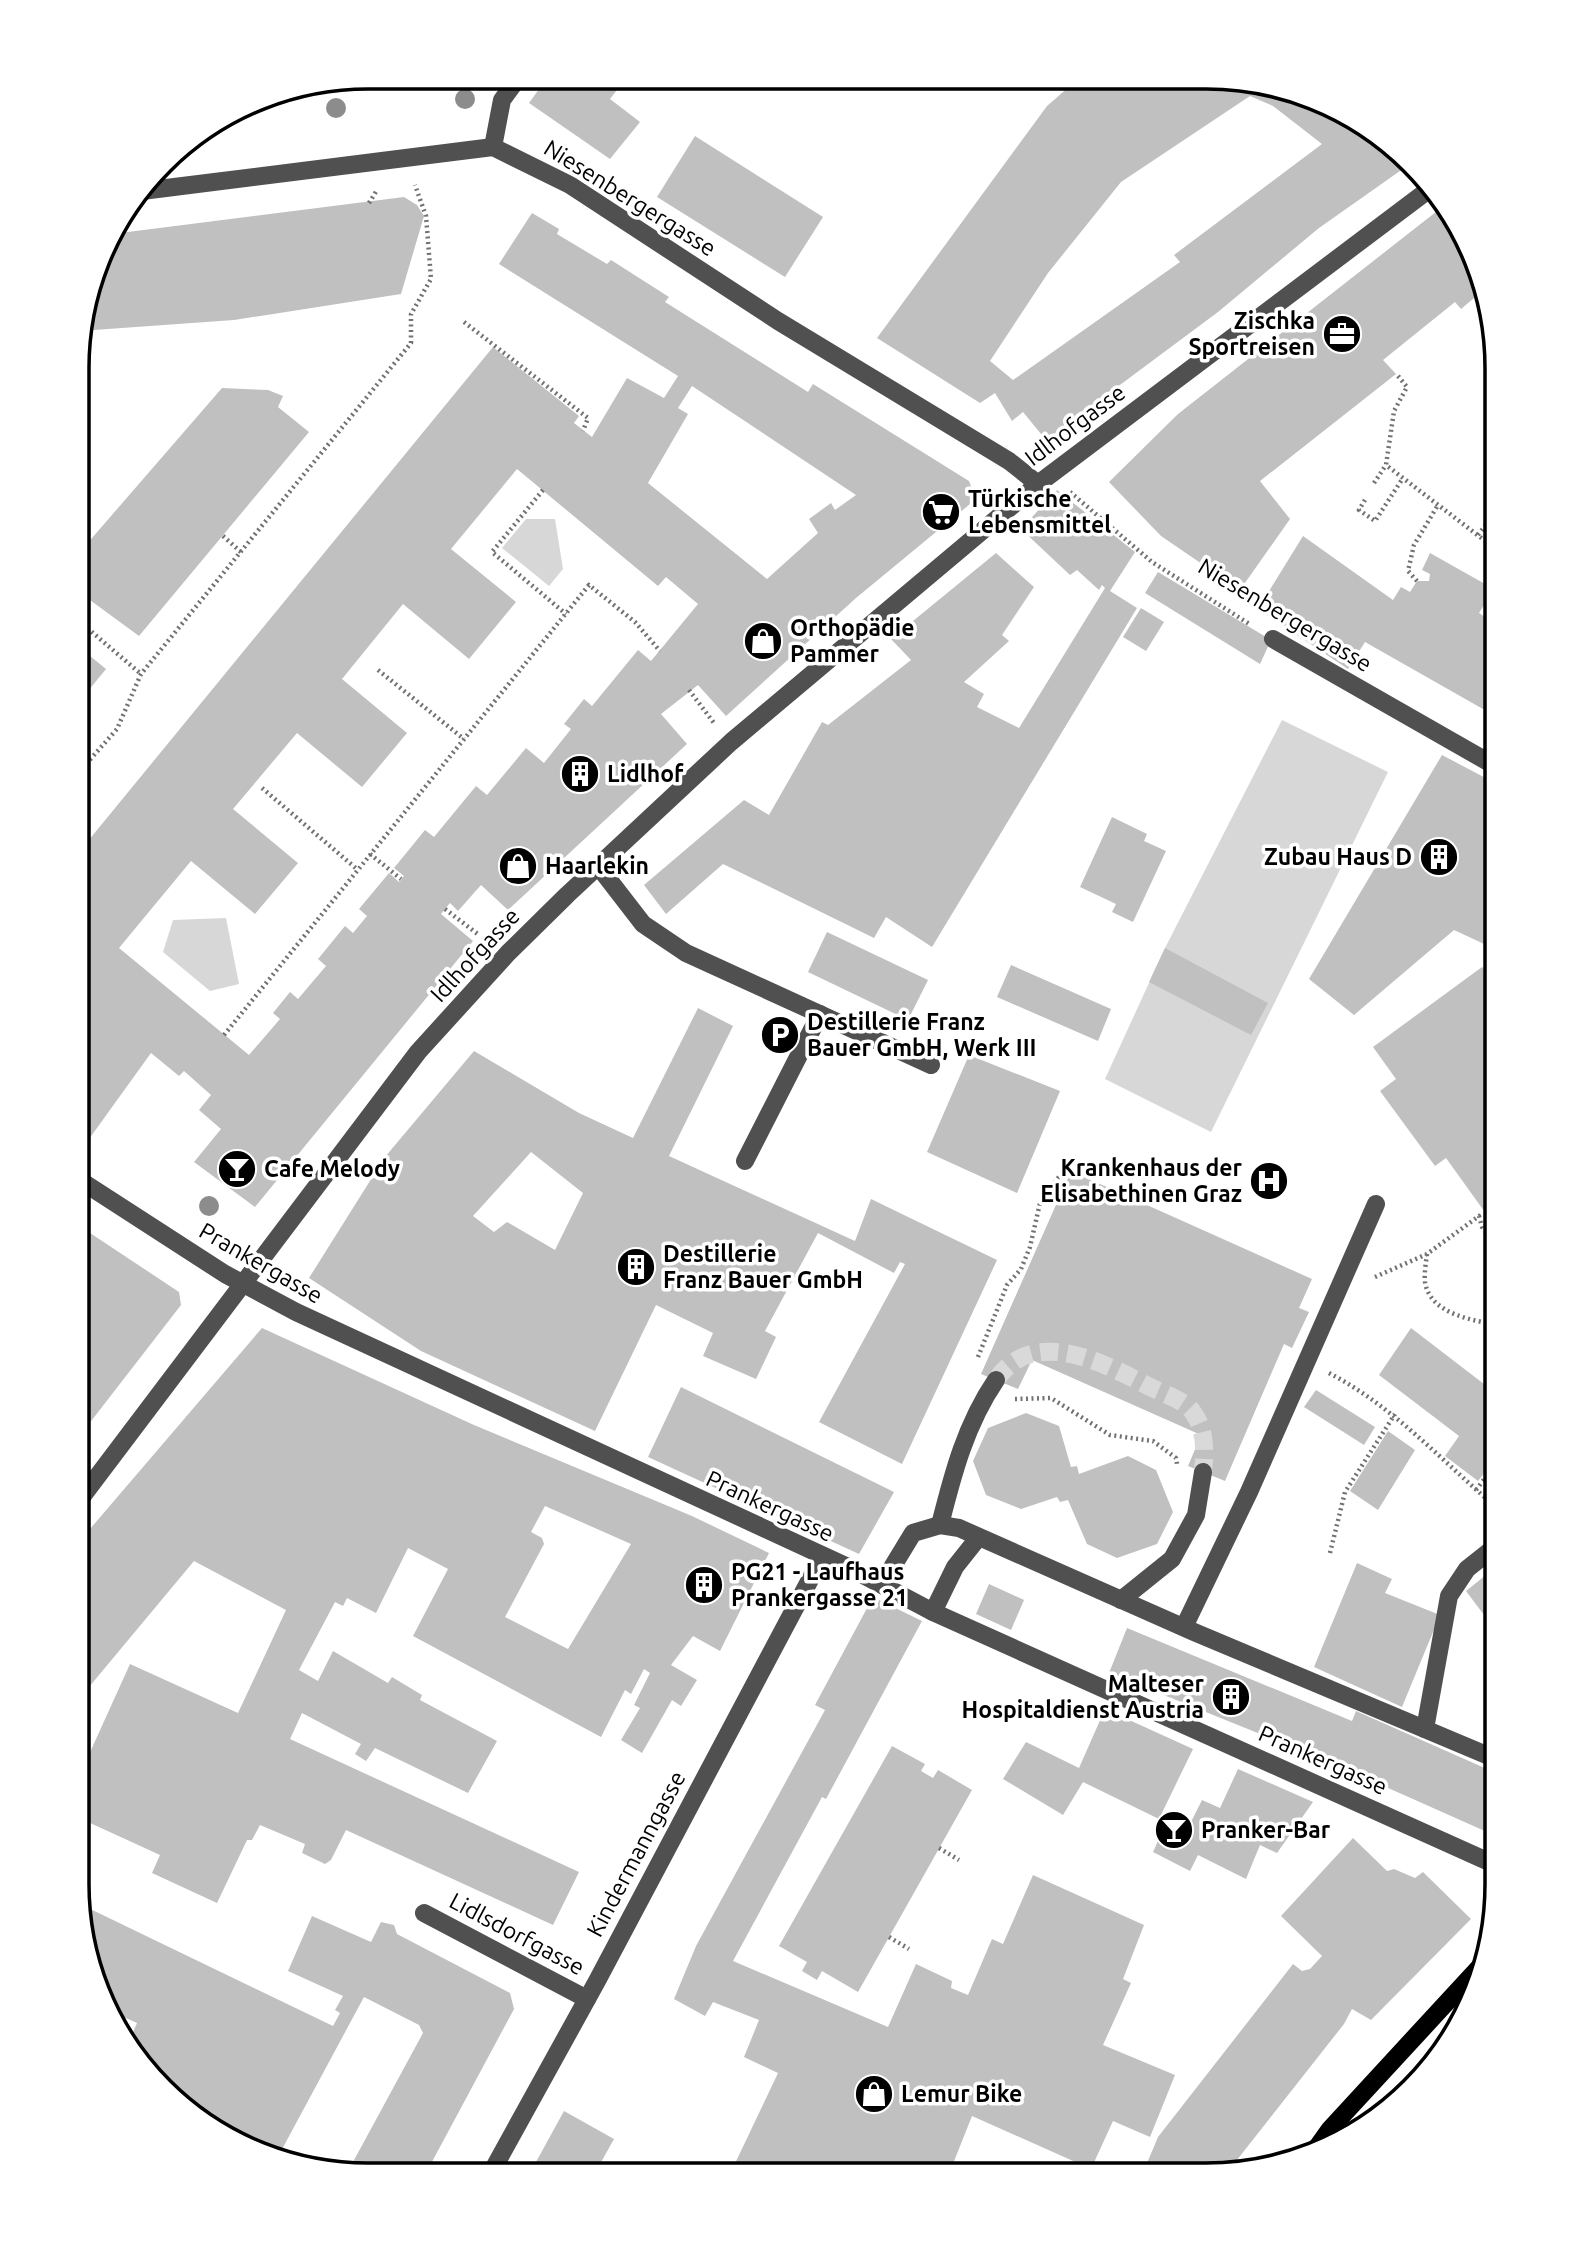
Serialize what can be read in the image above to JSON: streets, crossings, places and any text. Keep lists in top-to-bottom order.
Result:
{
  "streets": {
    "street": [
      "Niesenbergergasse",
      "Idlhofgasse",
      "Prankergasse",
      "Kindermanngasse",
      "Lidlsdorfgasse"
    ]
  },
  "crossings": [
    ["Niesenbergergasse", "Idlhofgasse"],
    ["Idlhofgasse", "Prankergasse"],
    ["Prankergasse", "Kindermanngasse"],
    ["Kindermanngasse", "Lidlsdorfgasse"]
  ],
  "places": {
    "office": ["Zischka Sportreisen"],
    "supermarket": ["Türkische Lebensmittel"],
    "shop": ["Orthopädie Pammer", "Haarlekin", "Lemur Bike"],
    "building": [
      "Lidlhof",
      "Zubau Haus D",
      "Destillerie Franz Bauer GmbH",
      "PG21 - Laufhaus Prankergasse 21",
      "Malteser Hospitaldienst Austria"
    ],
    "parking": ["Destillerie Franz Bauer GmbH, Werk III"],
    "bar": ["Cafe Melody", "Pranker-Bar"],
    "hospital": ["Krankenhaus der Elisabethinen Graz"]
  }
}
